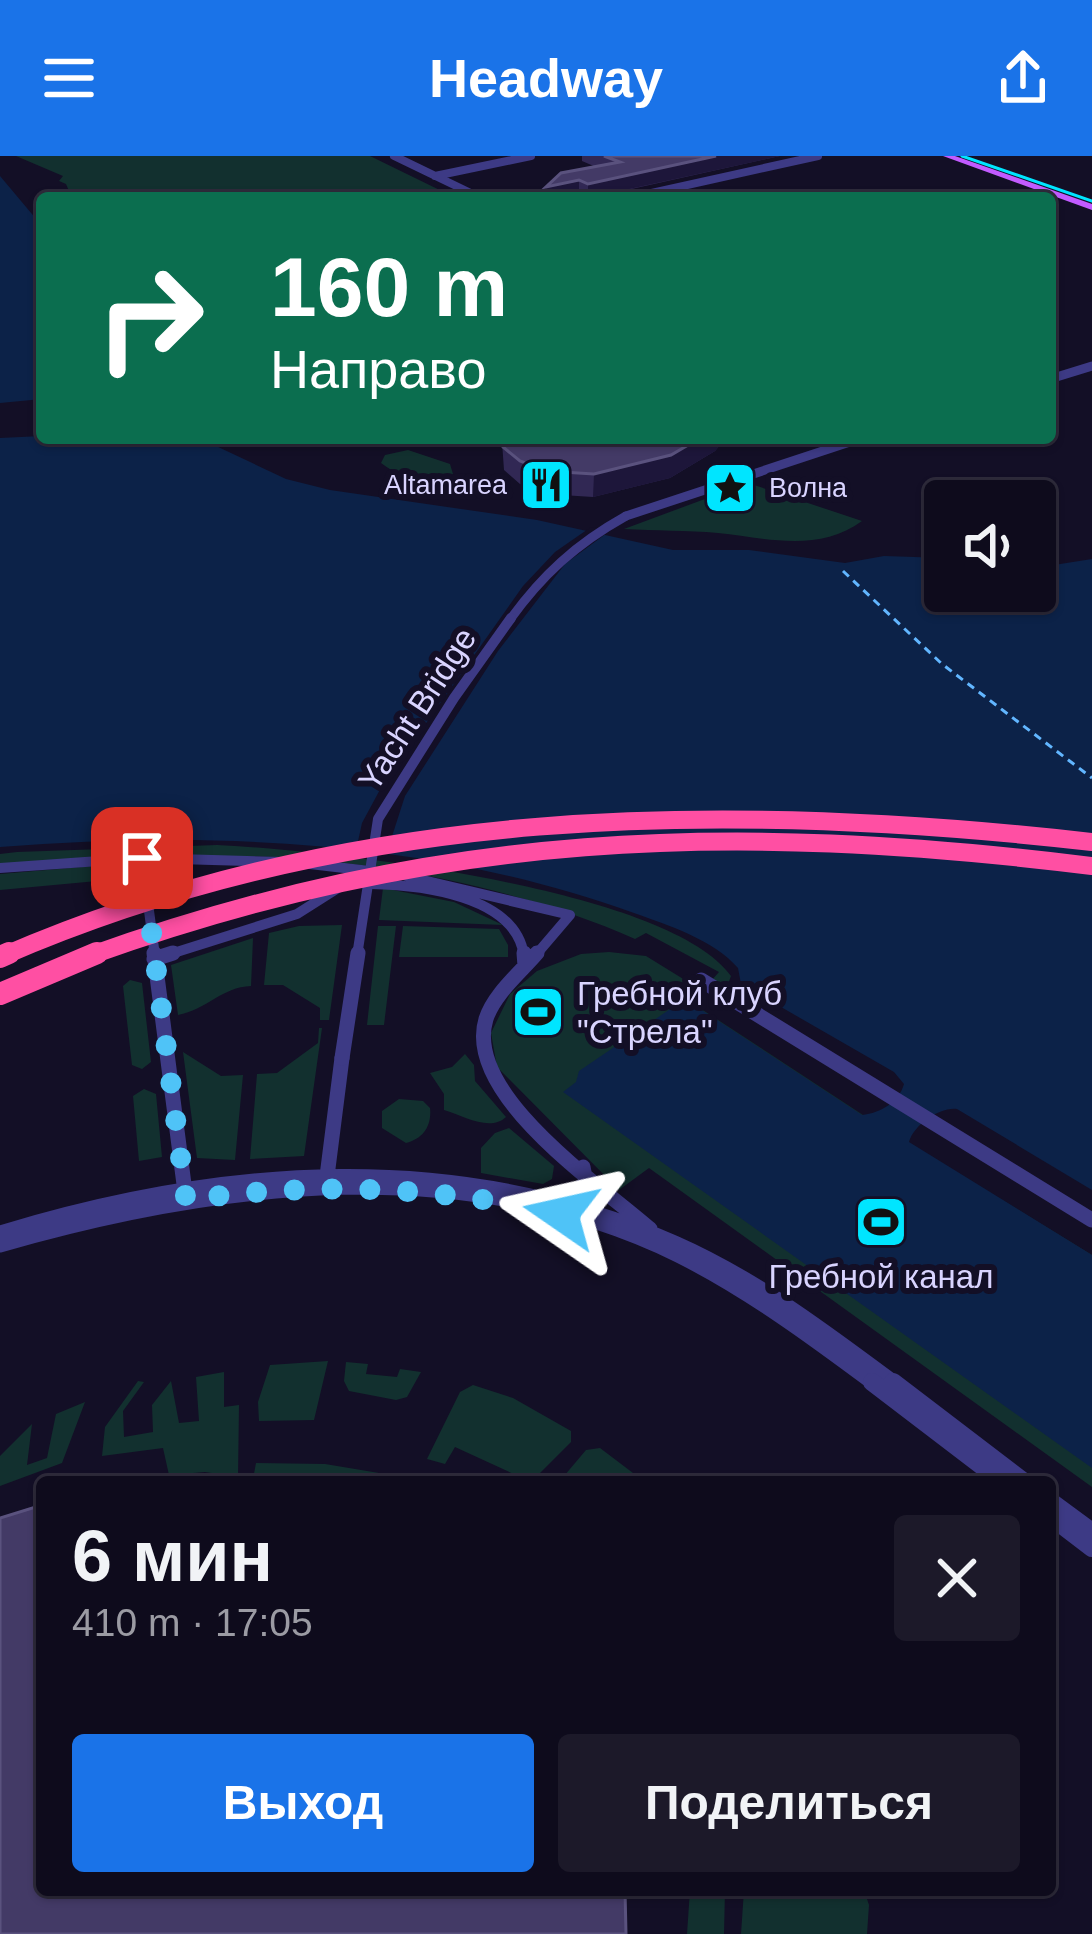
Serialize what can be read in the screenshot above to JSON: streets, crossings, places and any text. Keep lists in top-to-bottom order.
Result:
{
  "streets": {
    "street": ["Yacht Bridge"]
  },
  "places": {
    "restaurant": ["Altamarea"],
    "place": ["Волна"],
    "sports": ["Гребной клуб \"Стрела\"", "Гребной канал"]
  },
  "page": {
    "header": "Headway",
    "turn": ["160 m", "Направо"],
    "heading": ["6 мин", "410 m · 17:05"],
    "buttons": ["Выход", "Поделиться"]
  }
}
